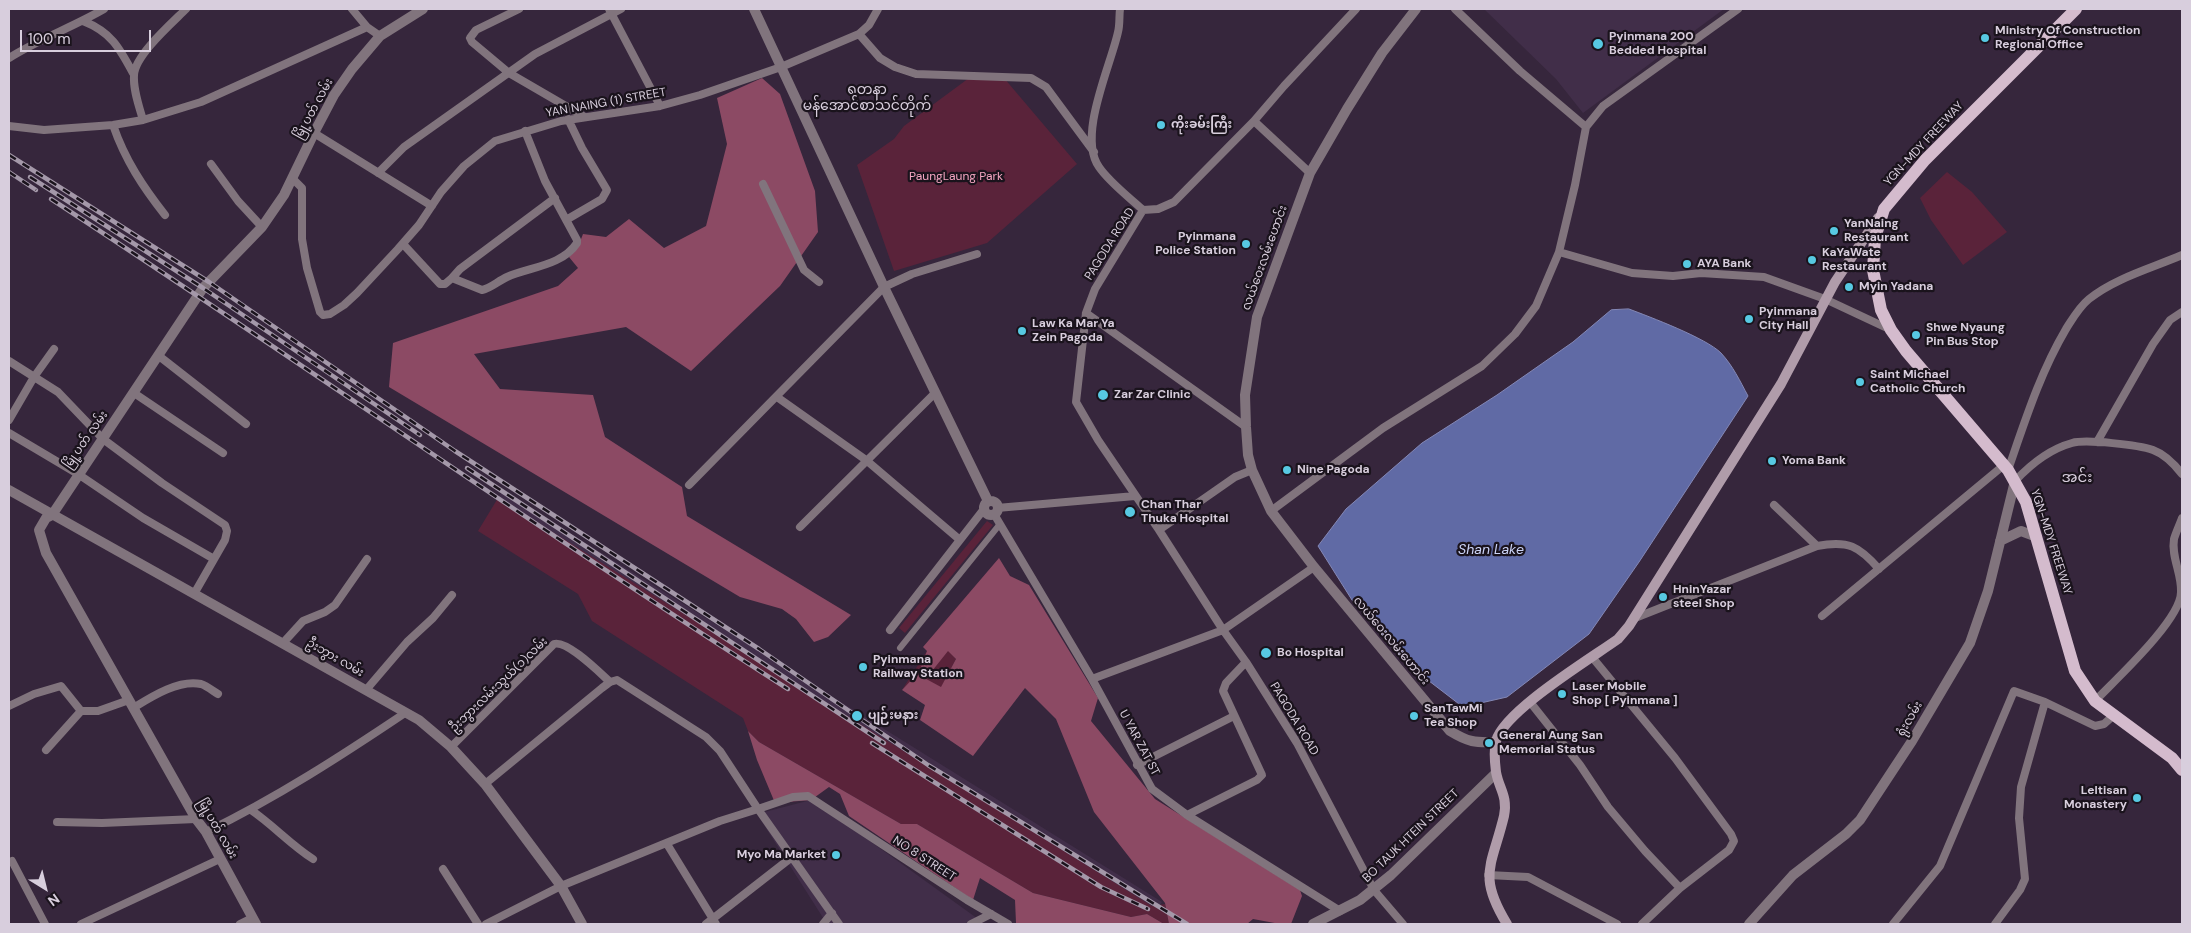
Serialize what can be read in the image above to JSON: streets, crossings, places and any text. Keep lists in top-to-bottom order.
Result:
{
  "streets": {
    "main road": ["YGN-MDY FREEWAY"],
    "street": [
      "YAN NAING (1) STREET",
      "မြို့ပတ် လမ်း",
      "PAGODA ROAD",
      "လယ်ဝေးလမ်းဟောင်း",
      "ဦးဘွား လမ်း",
      "ဦးဘွားလမ်းသွယ်(၁)လမ်း",
      "ရုံးလမ်း",
      "U YAR ZAT ST",
      "BO TAUK HTEIN STREET",
      "NO 8 STREET"
    ]
  },
  "crossings": [
    ["YAN NAING (1) STREET", "မြို့ပတ် လမ်း"],
    ["မြို့ပတ် လမ်း", "ဦးဘွား လမ်း"],
    ["YGN-MDY FREEWAY", "ရုံးလမ်း"],
    ["PAGODA ROAD", "BO TAUK HTEIN STREET"],
    ["ဦးဘွား လမ်း", "ဦးဘွားလမ်းသွယ်(၁)လမ်း"],
    ["ဦးဘွား လမ်း", "NO 8 STREET"],
    ["U YAR ZAT ST", "BO TAUK HTEIN STREET"]
  ],
  "districts": ["ရတနာ မန်အောင်စာသင်တိုက်", "အင်း"],
  "water": ["Shan Lake"],
  "parks": ["PaungLaung Park"],
  "places": [
    "Ministry Of Construction Regional Office",
    "Pyinmana 200 Bedded Hospital",
    "ကိုးခမ်းကြီး",
    "YanNaing Restaurant",
    "Pyinmana Police Station",
    "KaYaWate Restaurant",
    "AYA Bank",
    "Myin Yadana",
    "Pyinmana City Hall",
    "Law Ka Mar Ya Zein Pagoda",
    "Shwe Nyaung Pin Bus Stop",
    "Saint Michael Catholic Church",
    "Zar Zar Clinic",
    "Yoma Bank",
    "Nine Pagoda",
    "Chan Thar Thuka Hospital",
    "HninYazar steel Shop",
    "Bo Hospital",
    "Pyinmana Railway Station",
    "Laser Mobile Shop [ Pyinmana ]",
    "ပျဉ်းမနား",
    "SanTawMi Tea Shop",
    "General Aung San Memorial Status",
    "Leltisan Monastery",
    "Myo Ma Market"
  ],
  "scale_bar": "100 m",
  "north": "bottom right"
}
